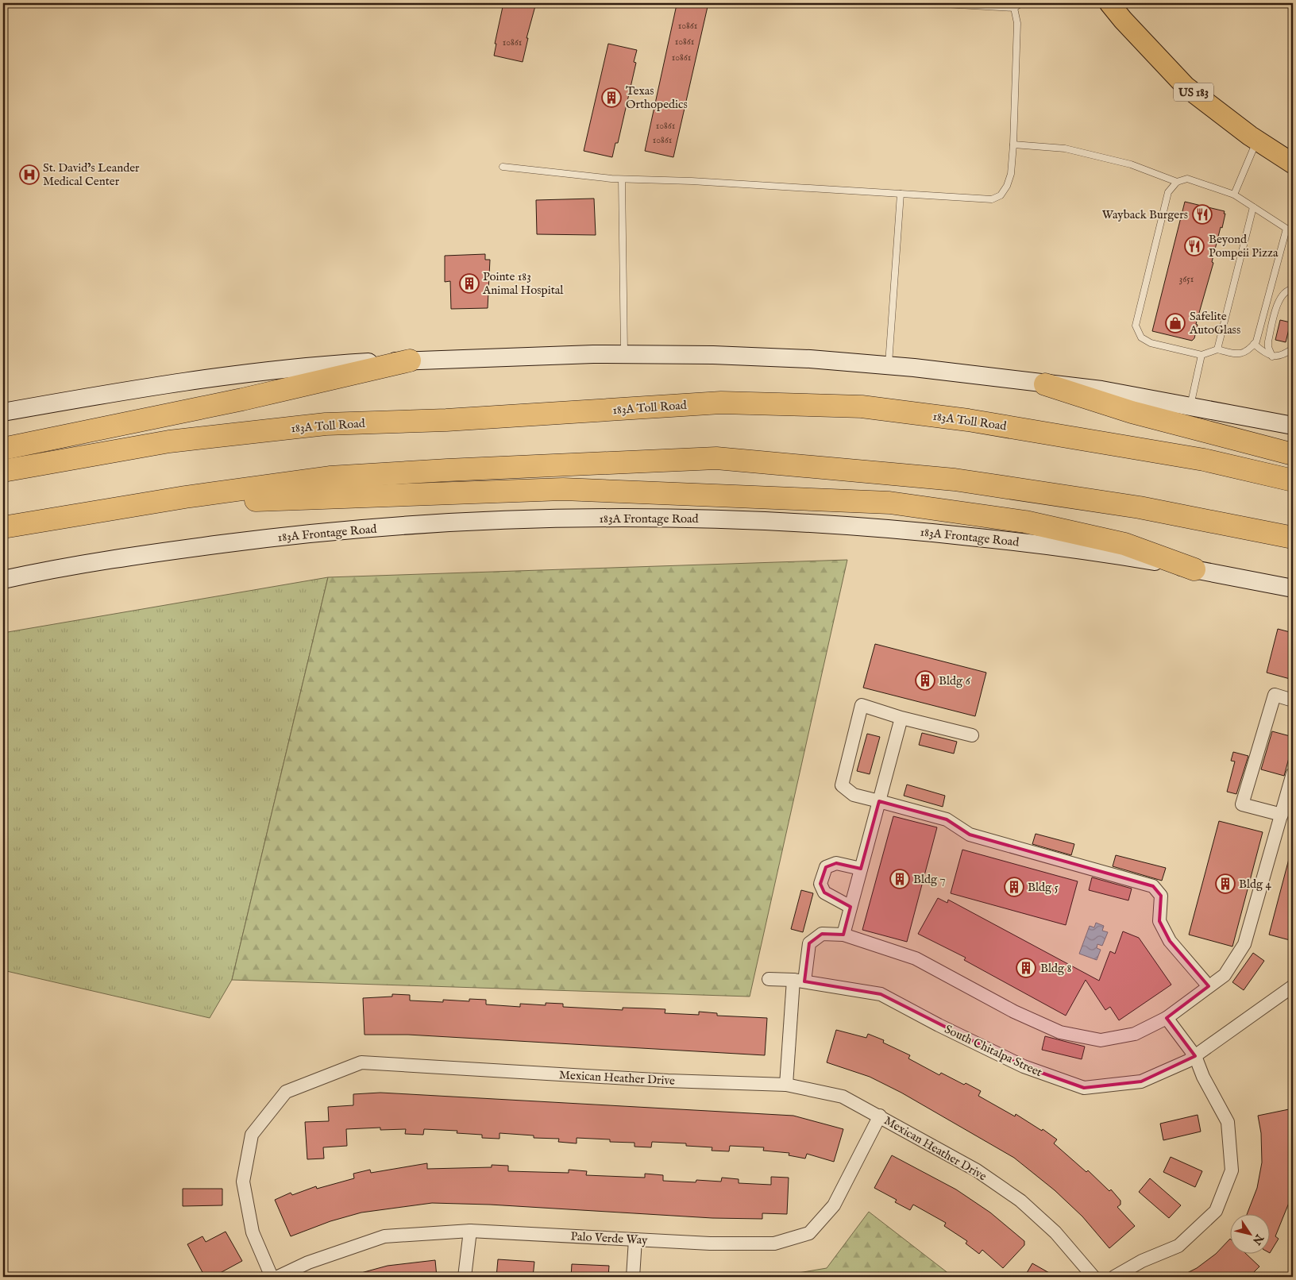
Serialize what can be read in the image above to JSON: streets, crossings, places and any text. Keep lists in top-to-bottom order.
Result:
{
  "streets": {
    "highway": ["183A Toll Road"],
    "main road": ["US 183", "183A Frontage Road"],
    "street": ["South Chitalpa Street", "Mexican Heather Drive", "Palo Verde Way"]
  },
  "crossings": [
    ["Mexican Heather Drive", "Palo Verde Way"]
  ],
  "places": {
    "building": [
      "Texas Orthopedics",
      "Pointe 183 Animal Hospital",
      "Bldg 6",
      "Bldg 7",
      "Bldg 4",
      "Bldg 5",
      "Bldg 8"
    ],
    "hospital": ["St. David’s Leander Medical Center"],
    "restaurant": ["Wayback Burgers", "Beyond Pompeii Pizza"],
    "shop": ["Safelite AutoGlass"]
  },
  "house_numbers": [
    "10861",
    "10861",
    "10861",
    "10861",
    "10861",
    "10861",
    "3651"
  ],
  "north": "bottom right"
}
